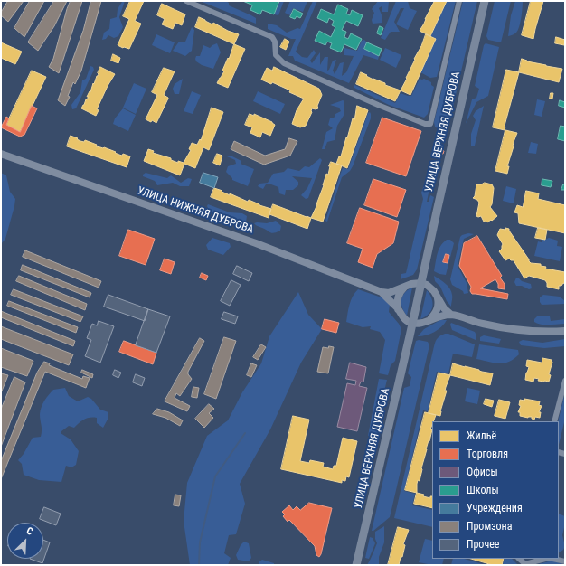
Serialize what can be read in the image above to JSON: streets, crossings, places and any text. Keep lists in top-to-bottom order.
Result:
{
  "streets": {
    "main road": ["УЛИЦА ВЕРХНЯЯ ДУБРОВА"],
    "street": ["УЛИЦА НИЖНЯЯ ДУБРОВА"]
  },
  "crossings": [
    ["УЛИЦА ВЕРХНЯЯ ДУБРОВА", "УЛИЦА НИЖНЯЯ ДУБРОВА"]
  ],
  "legend": [
    "Жильё",
    "Торговля",
    "Офисы",
    "Школы",
    "Учреждения",
    "Промзона",
    "Прочее"
  ],
  "north": "top right"
}
